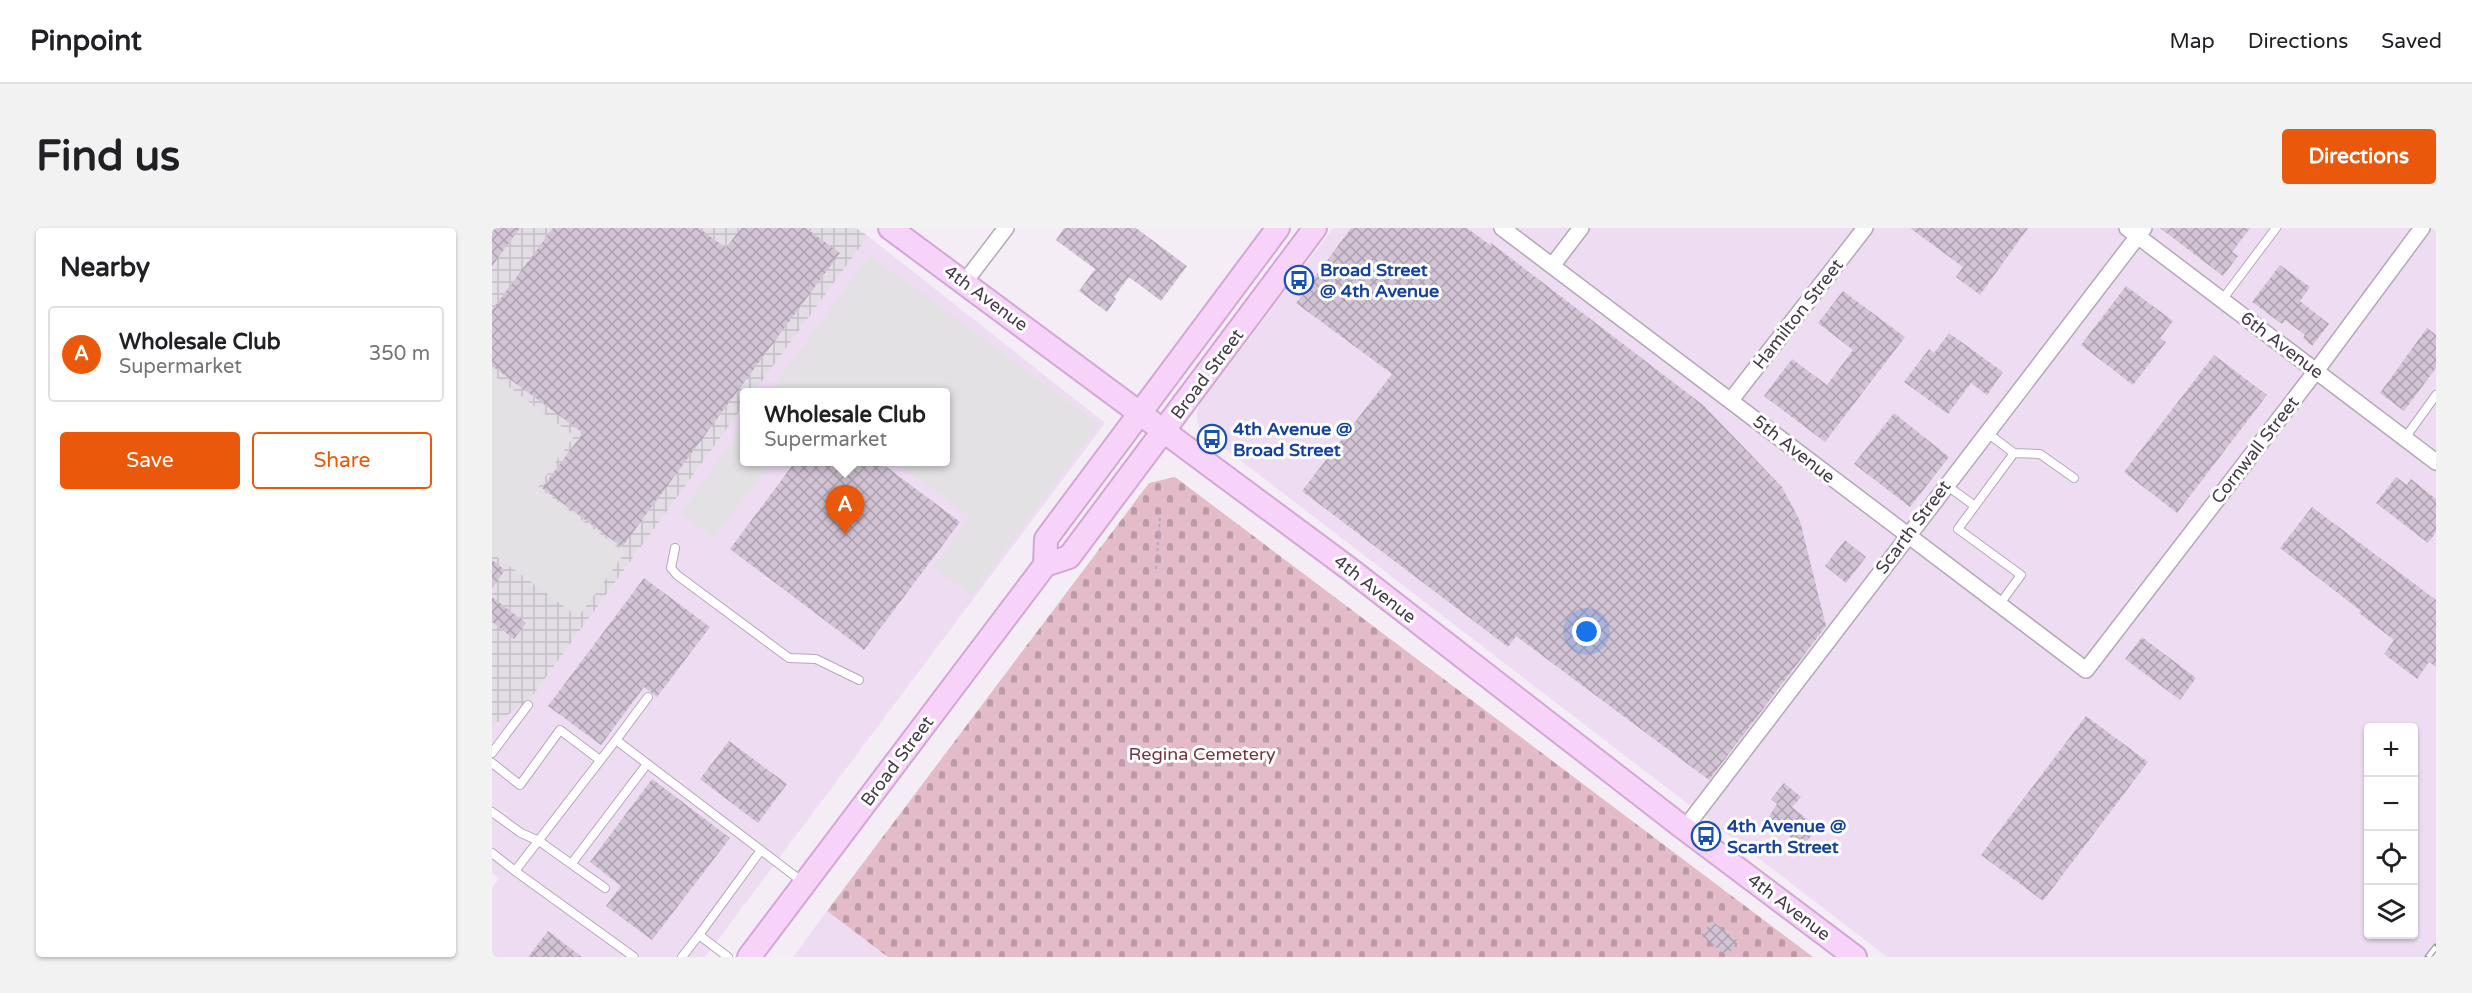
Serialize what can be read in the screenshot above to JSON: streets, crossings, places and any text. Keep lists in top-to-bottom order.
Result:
{
  "streets": {
    "main road": ["4th Avenue", "Broad Street"],
    "street": [
      "Hamilton Street",
      "6th Avenue",
      "5th Avenue",
      "Cornwall Street",
      "Scarth Street"
    ]
  },
  "crossings": [
    ["4th Avenue", "Broad Street"],
    ["4th Avenue", "Scarth Street"],
    ["Hamilton Street", "5th Avenue"],
    ["6th Avenue", "Cornwall Street"],
    ["6th Avenue", "Scarth Street"],
    ["5th Avenue", "Cornwall Street"],
    ["5th Avenue", "Scarth Street"]
  ],
  "parks": ["Regina Cemetery"],
  "places": {
    "bus stop": ["Broad Street @ 4th Avenue", "4th Avenue @ Broad Street", "4th Avenue @ Scarth Street"]
  },
  "page": {
    "header": "Pinpoint",
    "nav": ["Map", "Directions", "Saved"],
    "buttons": [
      "Directions",
      ["Save", "Share"]
    ],
    "title": "Find us",
    "heading": "Nearby",
    "list": [
      {
        "mark": "A",
        "name": "Wholesale Club",
        "note": "Supermarket",
        "value": "350 m"
      }
    ],
    "popup": ["Wholesale Club", "Supermarket"],
    "pins": "A",
    "map_buttons": ["+", "−"]
  }
}
